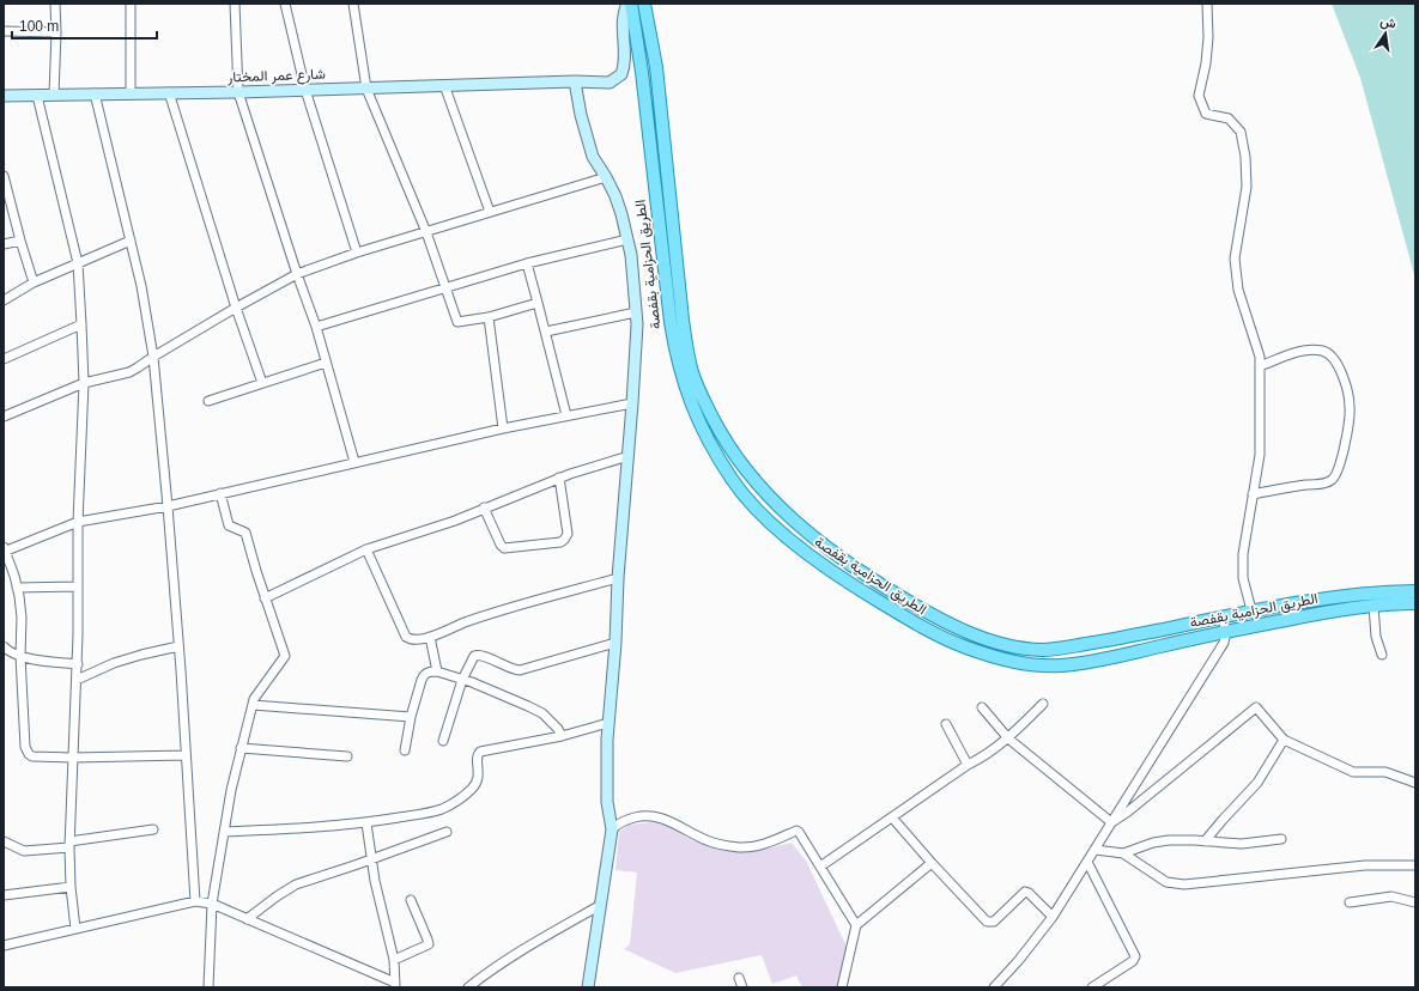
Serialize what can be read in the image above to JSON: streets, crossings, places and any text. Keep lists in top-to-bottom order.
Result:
{
  "streets": {
    "main road": ["الطريق الحزامية بقفصة"],
    "street": ["شارع عمر المختار"]
  },
  "crossings": [
    ["شارع عمر المختار", "الطريق الحزامية بقفصة"]
  ],
  "scale_bar": "100 m",
  "north": "top"
}
